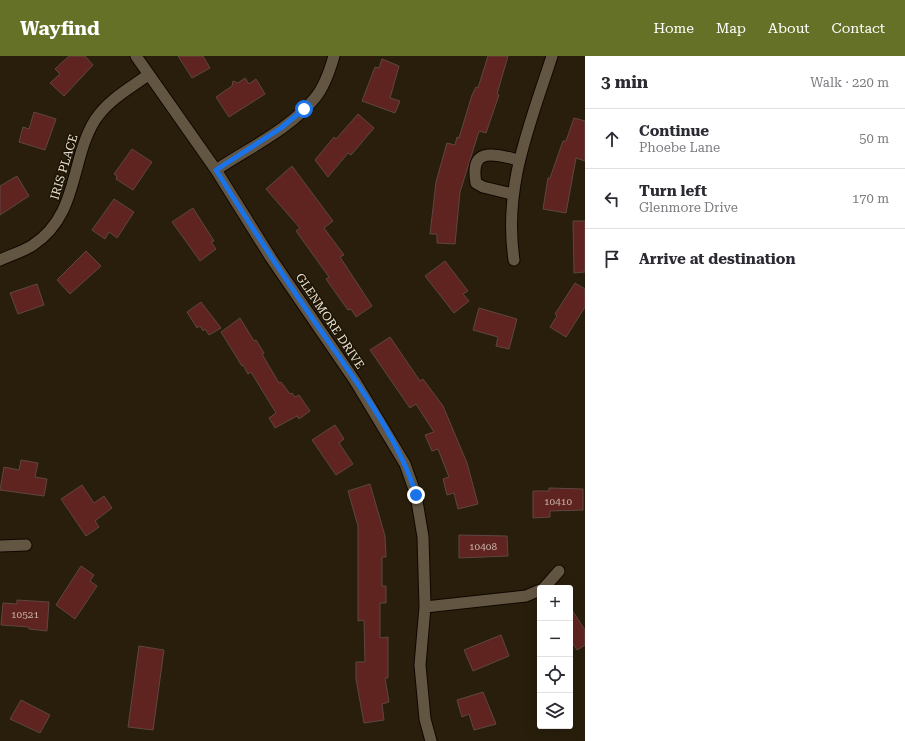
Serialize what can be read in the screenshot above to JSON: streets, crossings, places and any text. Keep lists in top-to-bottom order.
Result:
{
  "streets": {
    "street": ["IRIS PLACE", "GLENMORE DRIVE"]
  },
  "crossings": [
    ["IRIS PLACE", "GLENMORE DRIVE"]
  ],
  "house_numbers": ["10410", "10408", "10521"],
  "page": {
    "header": "Wayfind",
    "nav": [
      "Home",
      "Map",
      "About",
      "Contact"
    ],
    "heading": ["3 min", "Walk · 220 m"],
    "list": [
      ["Continue", "Phoebe Lane", "50 m"],
      ["Turn left", "Glenmore Drive", "170 m"],
      "Arrive at destination"
    ],
    "map_buttons": ["+", "−"]
  }
}
